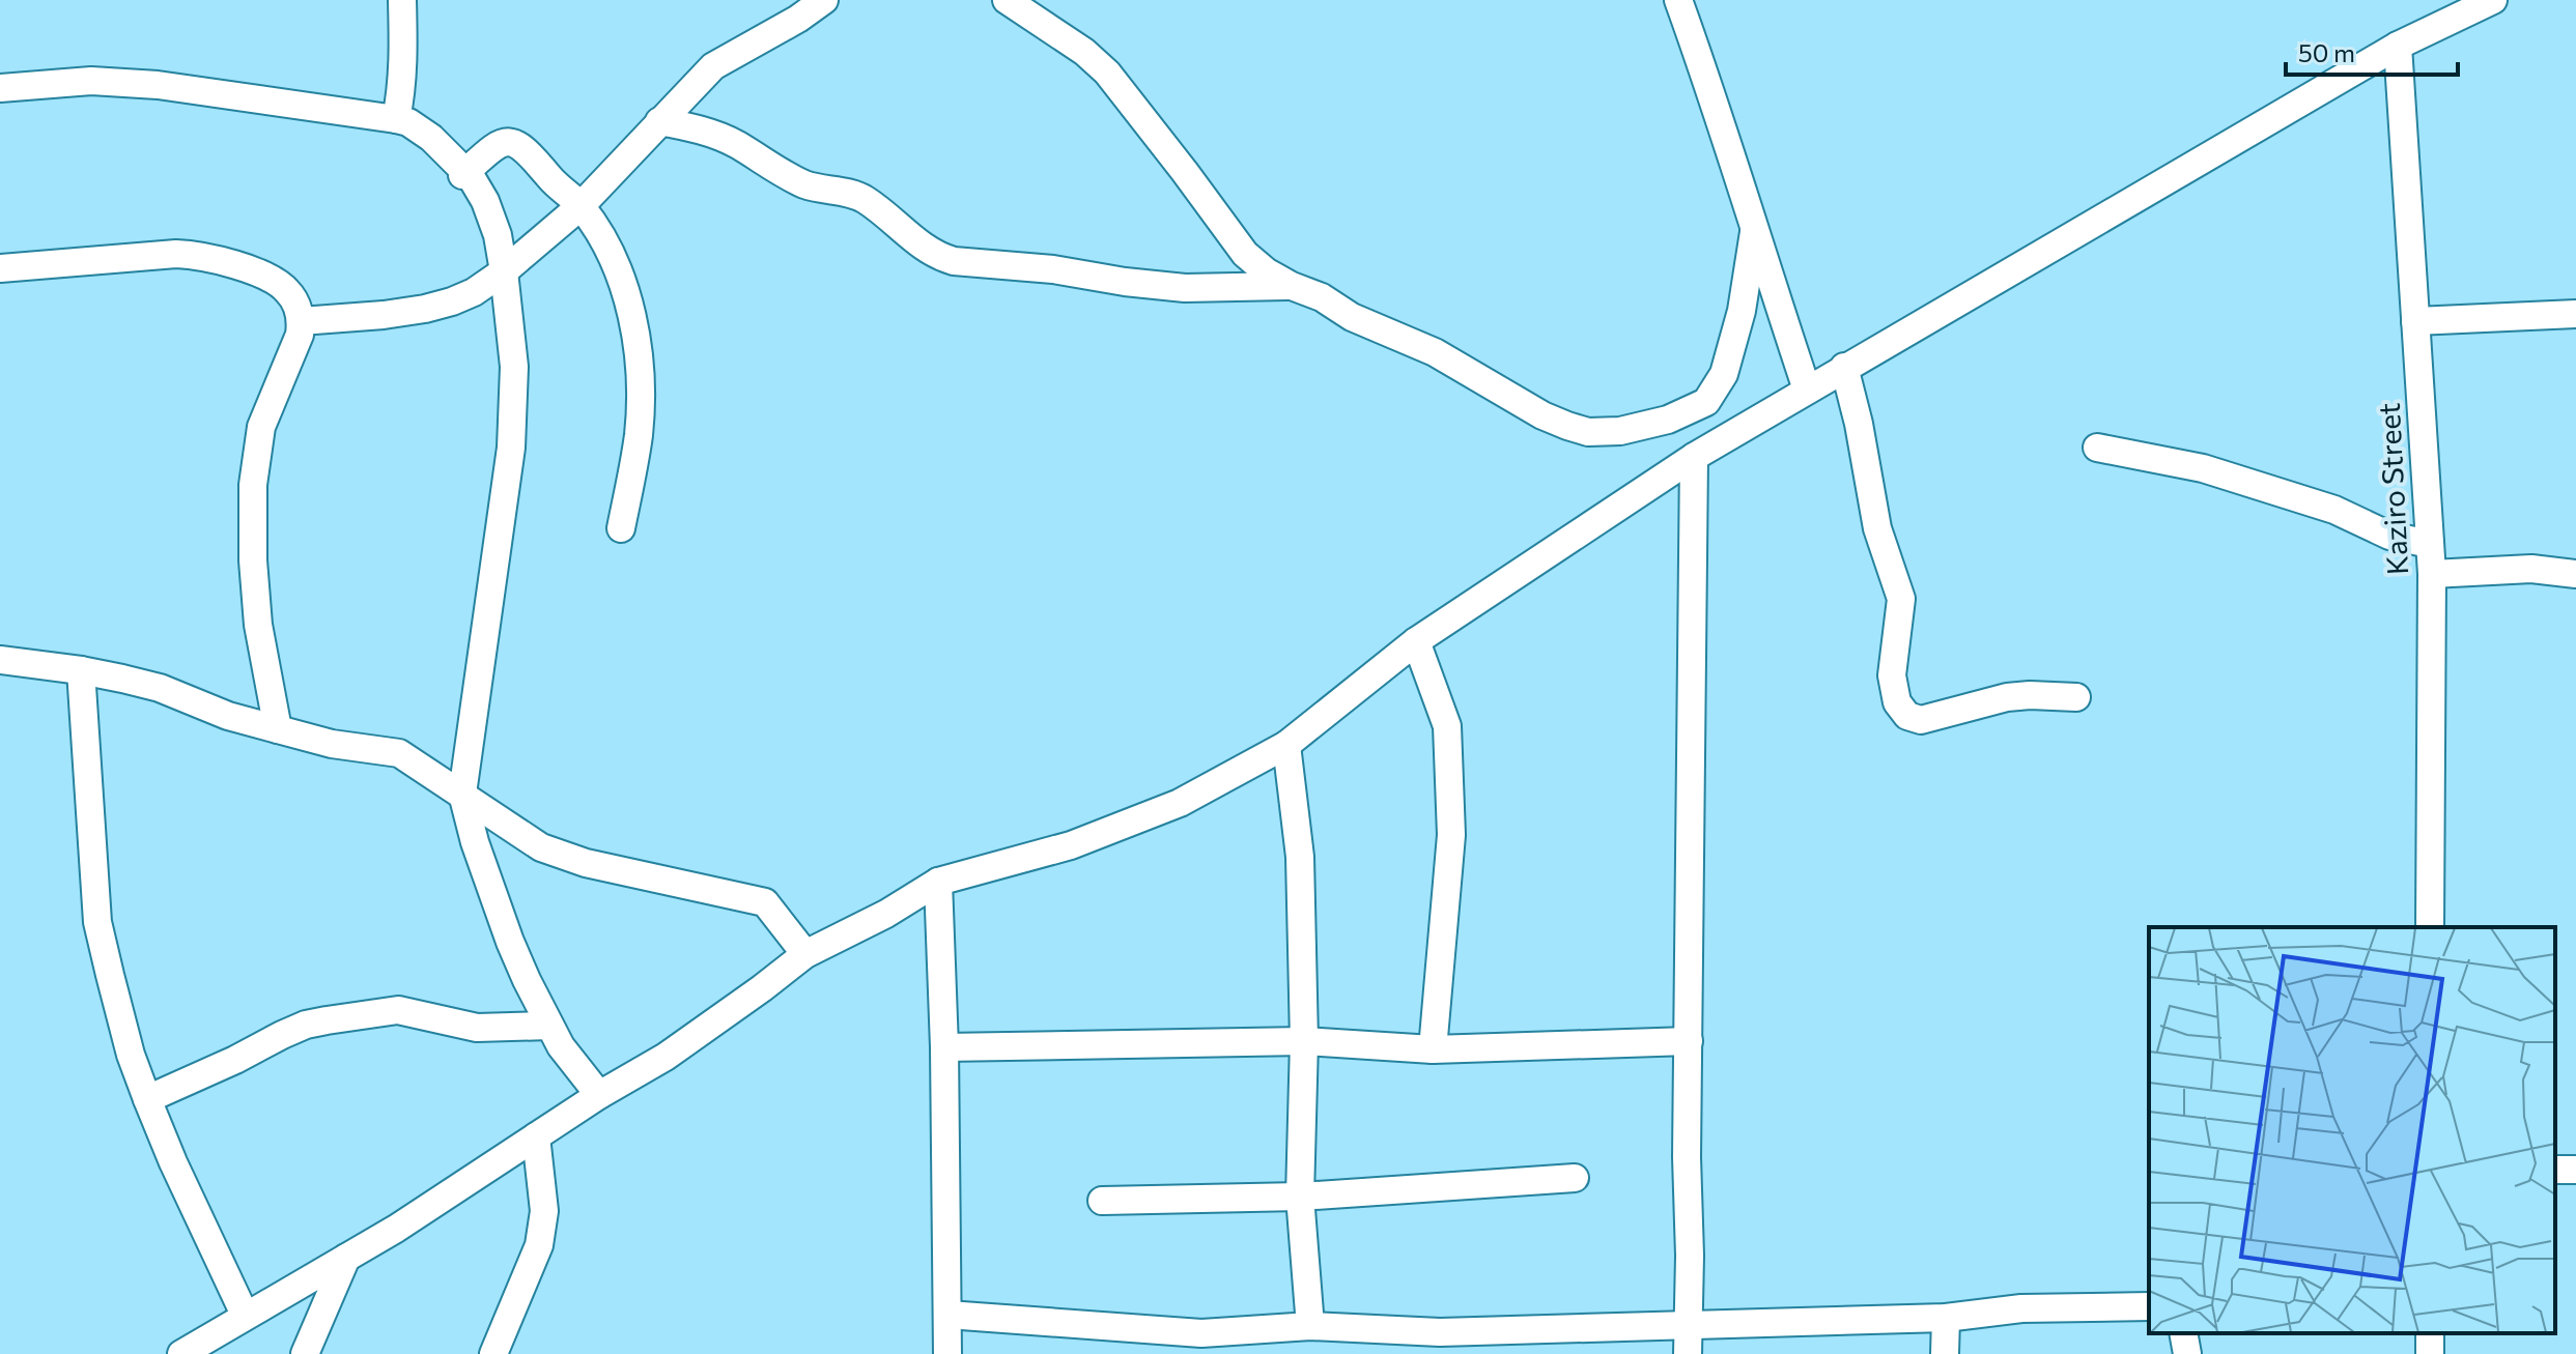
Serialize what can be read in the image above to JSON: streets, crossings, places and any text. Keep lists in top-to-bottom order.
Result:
{
  "streets": {
    "street": ["Kaziro Street"]
  },
  "scale_bar": "50 m"
}
